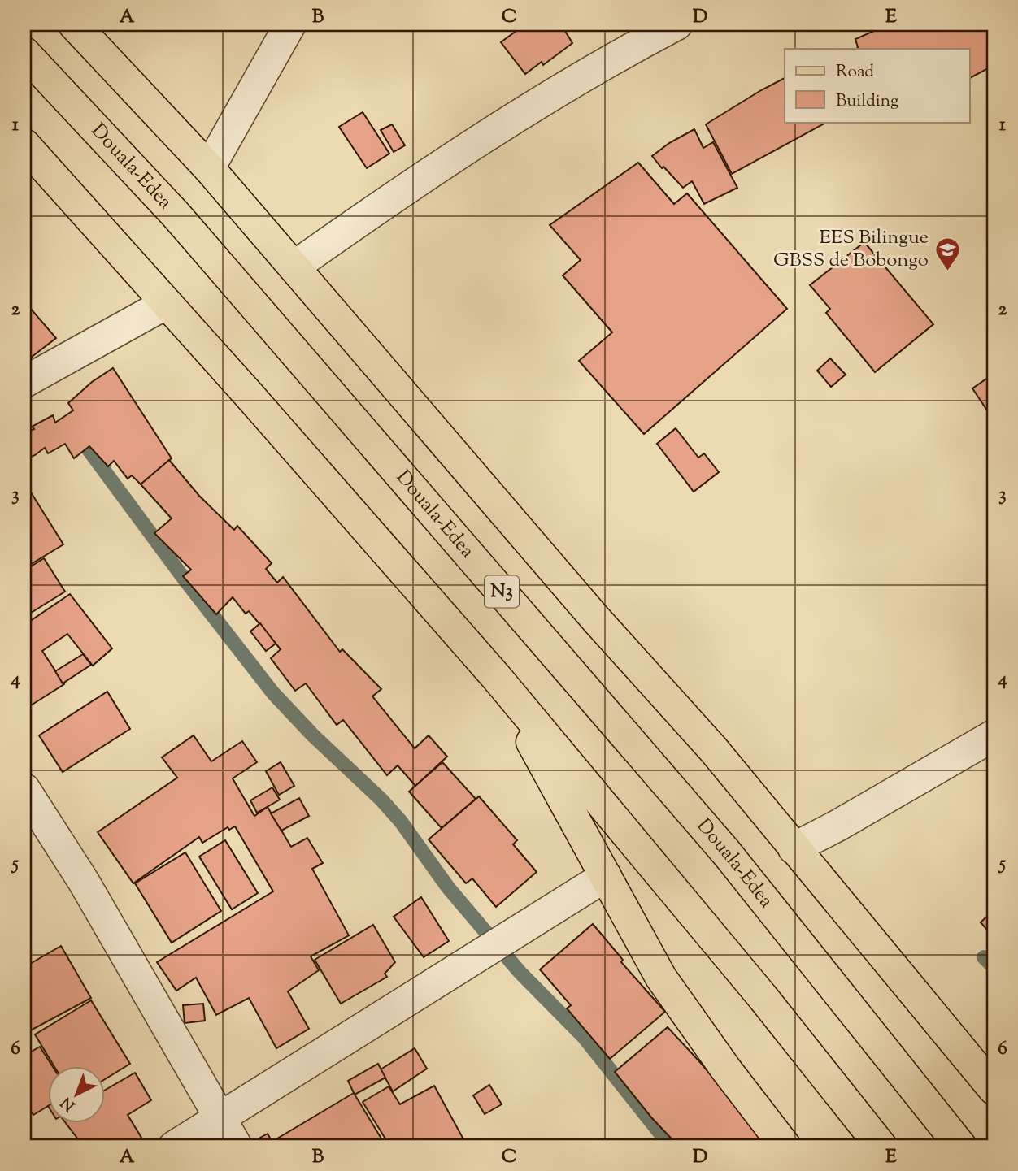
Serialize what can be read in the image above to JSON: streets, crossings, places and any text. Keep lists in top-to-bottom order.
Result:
{
  "streets": {
    "main road": ["Douala-Edea", "N3"]
  },
  "places": {
    "school or university": ["EES Bilingue GBSS de Bobongo"]
  },
  "legend": ["Road", "Building"],
  "north": "bottom left",
  "grid": {
    "columns": [
      "A",
      "B",
      "C",
      "D",
      "E"
    ],
    "rows": [
      "1",
      "2",
      "3",
      "4",
      "5",
      "6"
    ]
  }
}
